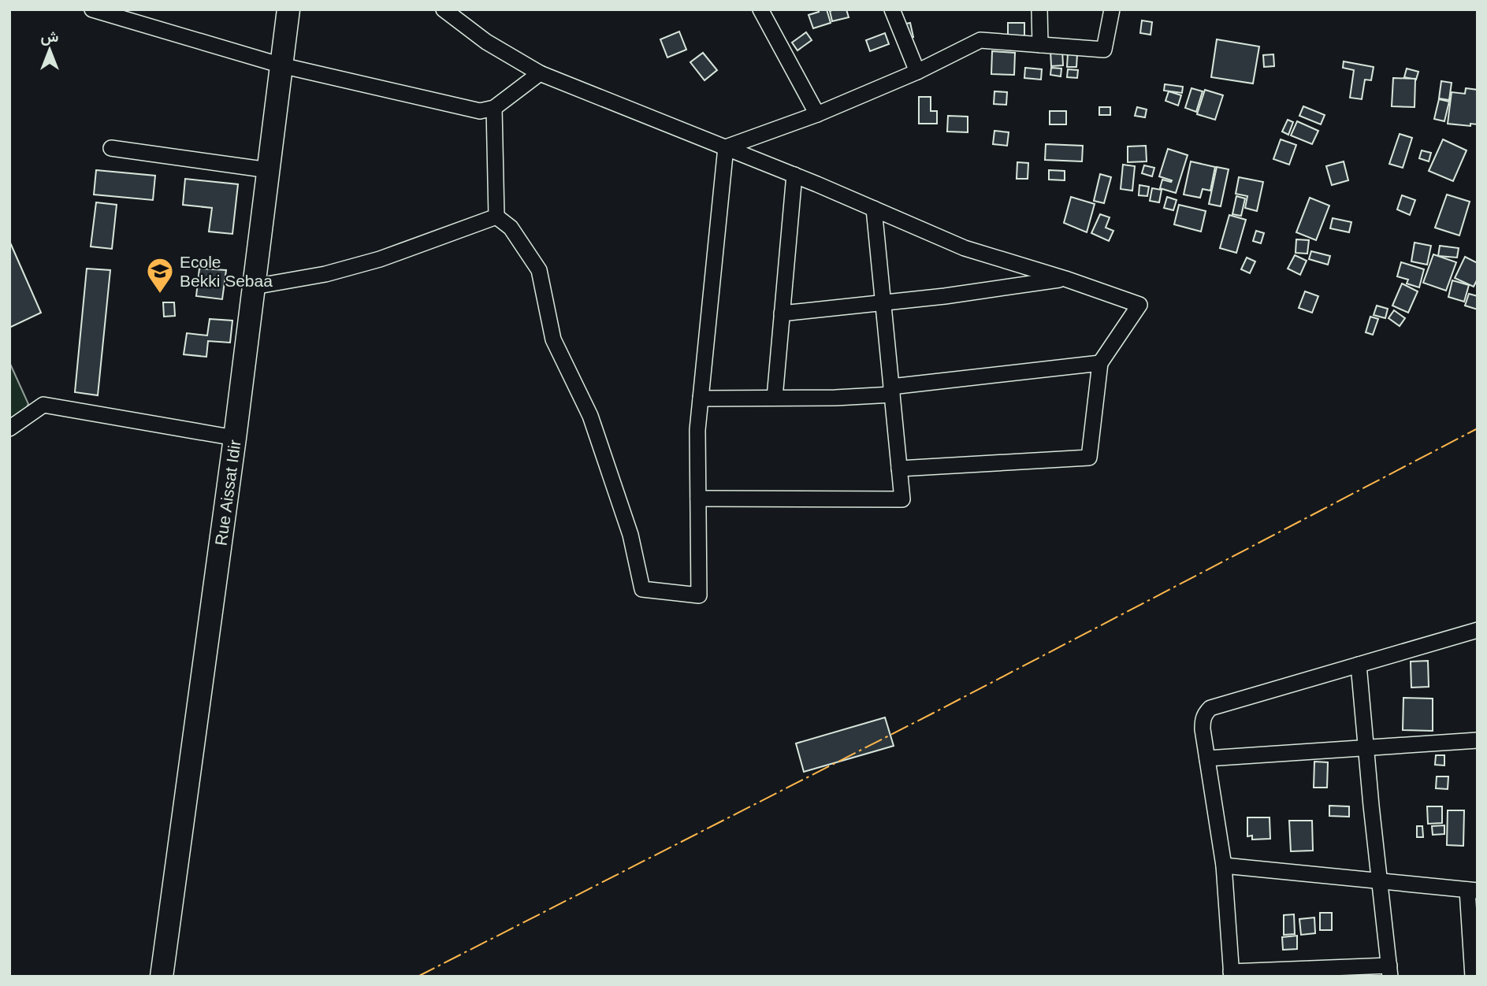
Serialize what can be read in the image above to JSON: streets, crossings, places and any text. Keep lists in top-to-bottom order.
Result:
{
  "streets": {
    "street": ["Rue Aissat Idir"]
  },
  "places": {
    "school or university": ["Ecole Bekki Sebaa"]
  },
  "north": "top"
}
